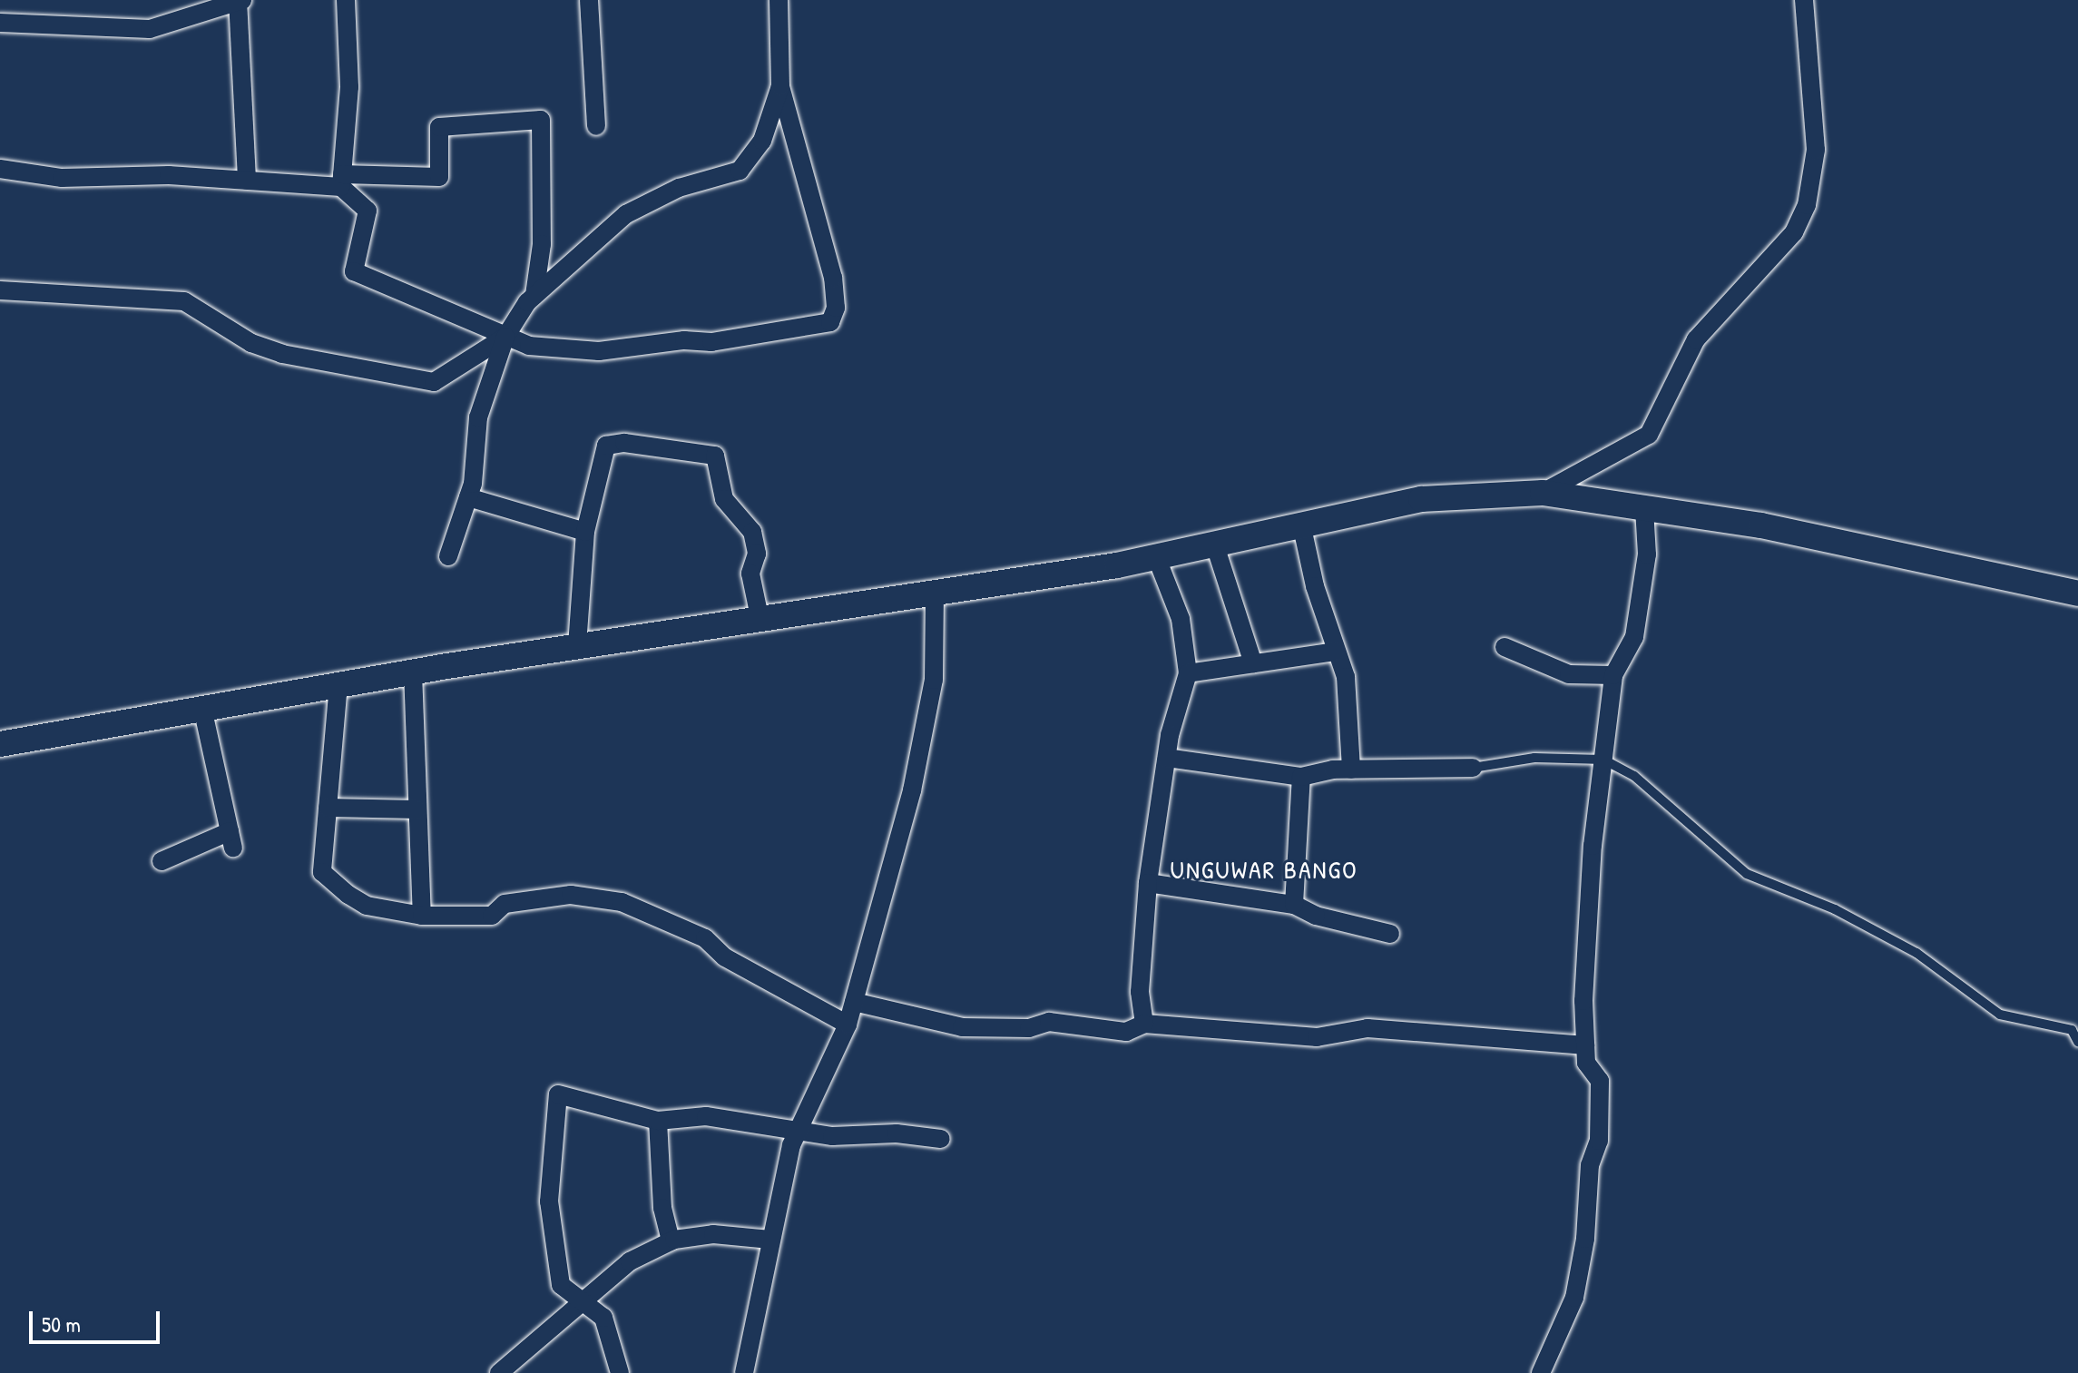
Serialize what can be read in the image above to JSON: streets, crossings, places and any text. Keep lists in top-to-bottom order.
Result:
{
  "districts": ["UNGUWAR BANGO"],
  "scale_bar": "50 m"
}
